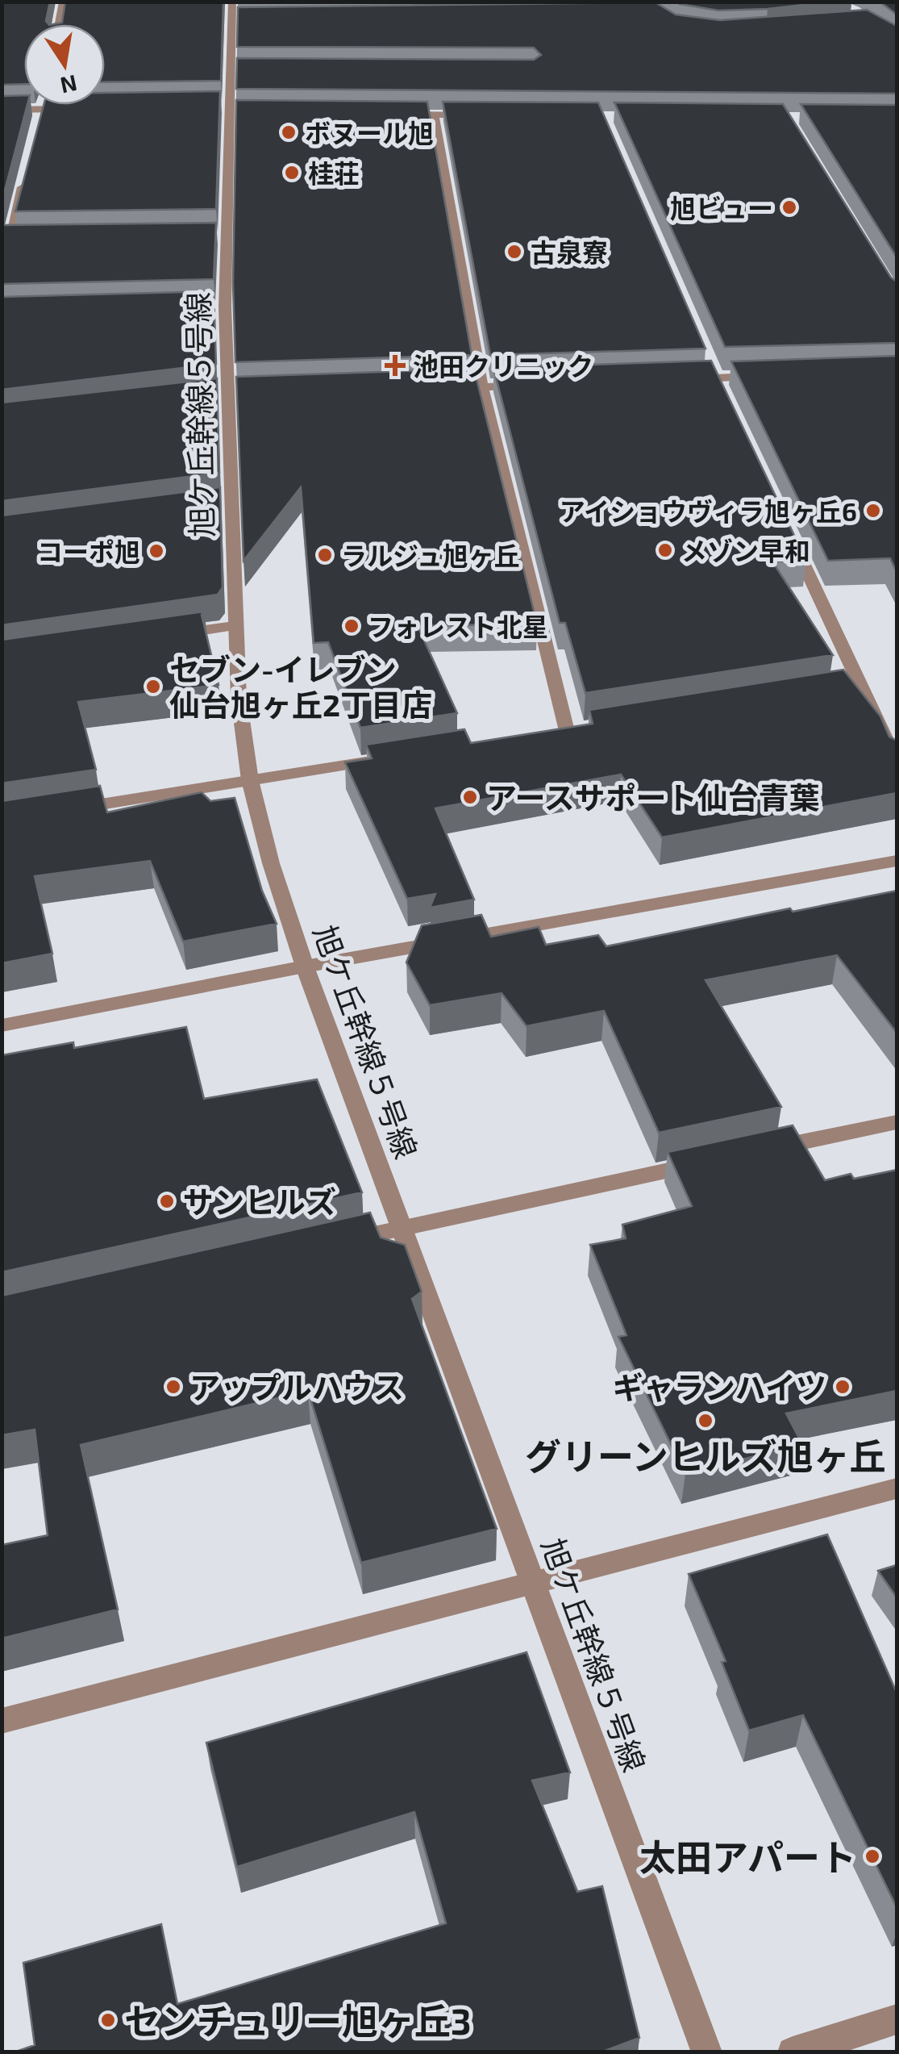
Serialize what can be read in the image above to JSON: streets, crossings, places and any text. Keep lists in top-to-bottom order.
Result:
{
  "streets": {
    "street": ["旭ケ丘幹線５号線"]
  },
  "places": {
    "other": [
      "ボヌール旭",
      "桂荘",
      "旭ビュー",
      "古泉寮",
      "アイショウヴィラ旭ヶ丘6",
      "メゾン早和",
      "コーポ旭",
      "ラルジュ旭ヶ丘",
      "フォレスト北星",
      "セブン-イレブン 仙台旭ヶ丘2丁目店",
      "アースサポート仙台青葉",
      "サンヒルズ",
      "アップルハウス",
      "ギャランハイツ",
      "グリーンヒルズ旭ヶ丘",
      "太田アパート",
      "センチュリー旭ヶ丘3"
    ],
    "health": ["池田クリニック"]
  },
  "north": "bottom"
}
